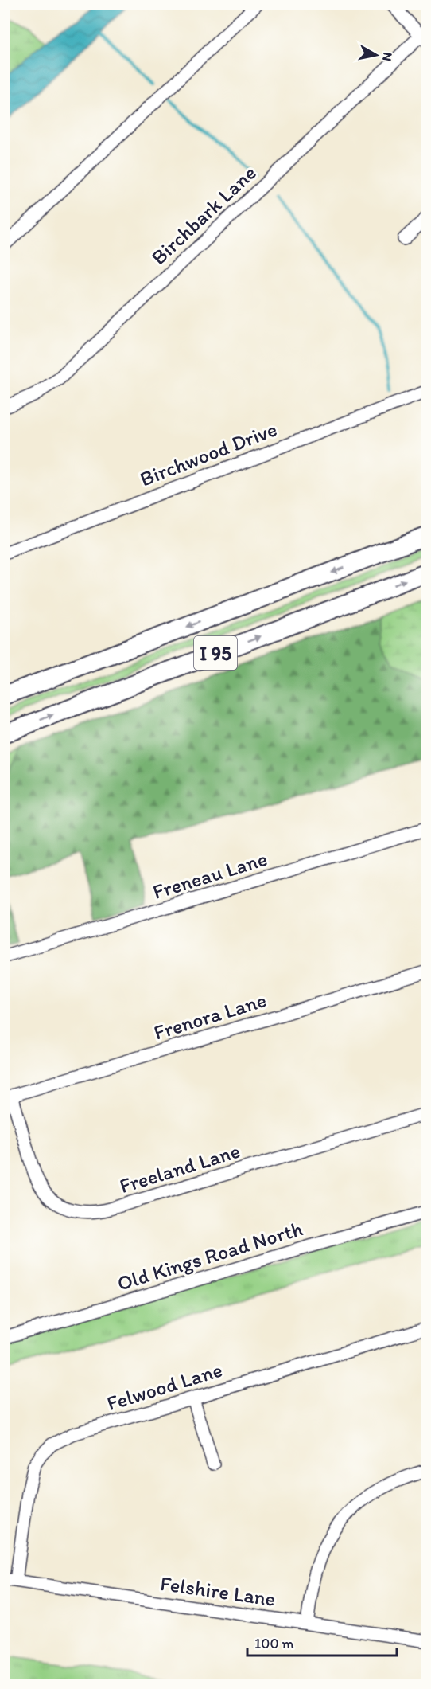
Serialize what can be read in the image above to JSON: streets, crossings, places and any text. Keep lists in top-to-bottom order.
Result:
{
  "streets": {
    "highway": ["I 95"],
    "street": [
      "Birchbark Lane",
      "Birchwood Drive",
      "Freneau Lane",
      "Frenora Lane",
      "Freeland Lane",
      "Old Kings Road North",
      "Felwood Lane",
      "Felshire Lane"
    ]
  },
  "crossings": [
    ["Frenora Lane", "Freeland Lane"],
    ["Felwood Lane", "Felshire Lane"]
  ],
  "scale_bar": "100 m",
  "north": "right"
}
